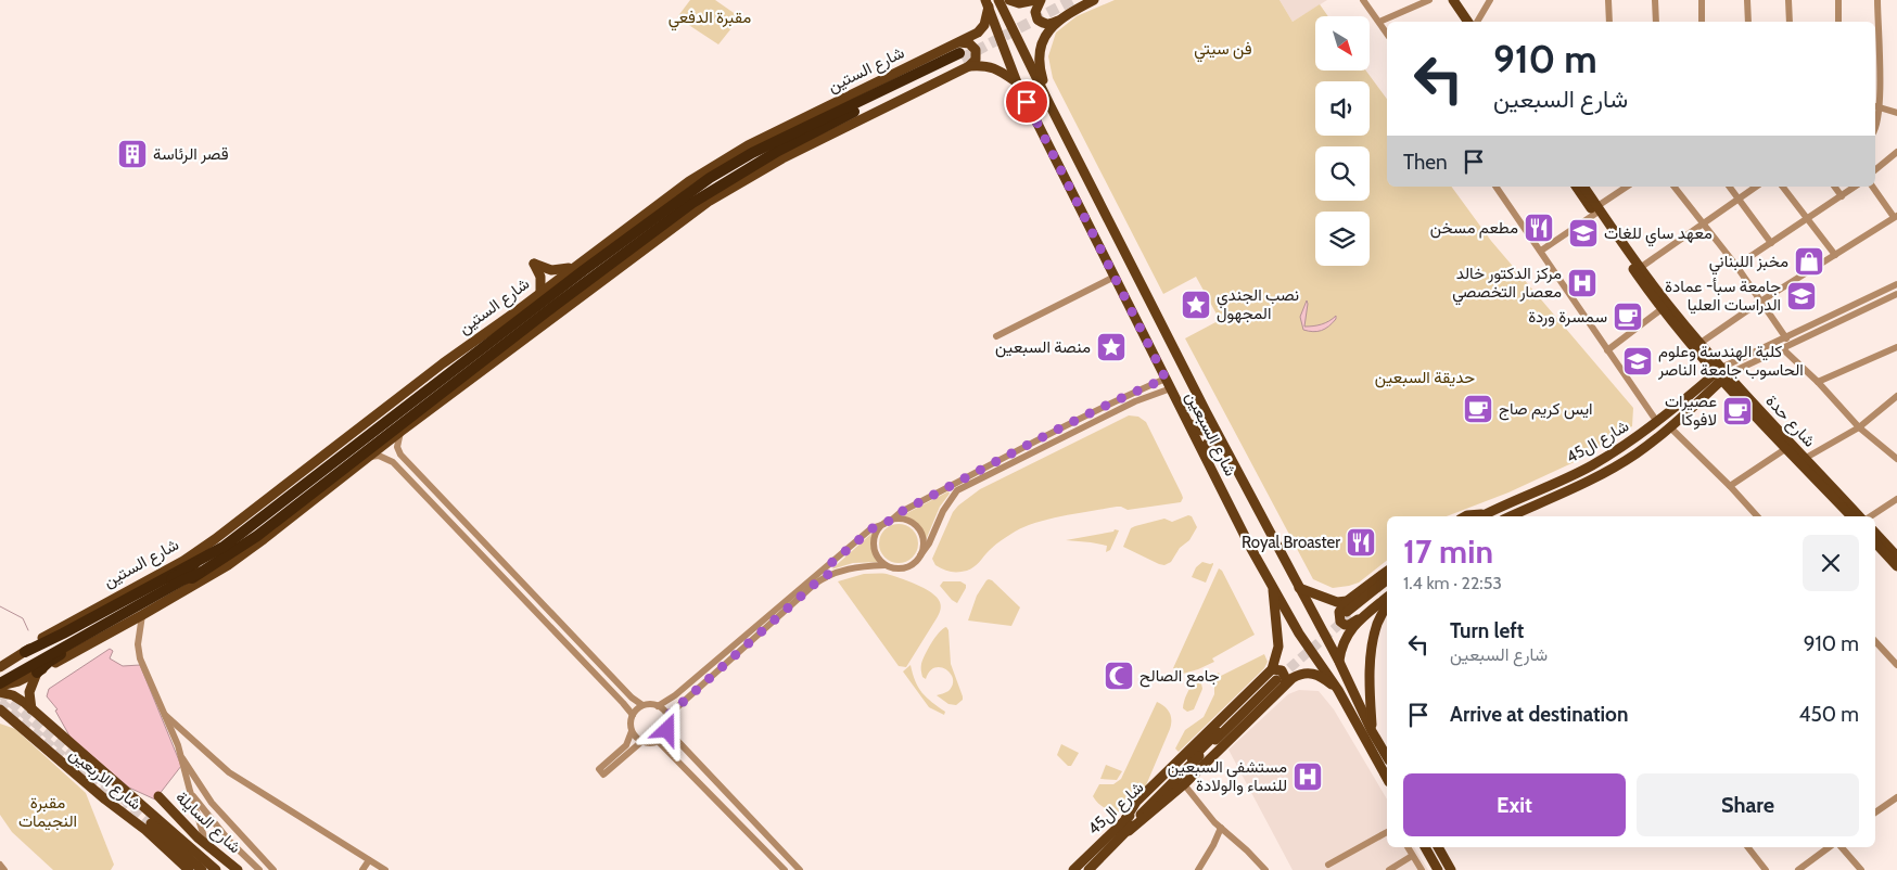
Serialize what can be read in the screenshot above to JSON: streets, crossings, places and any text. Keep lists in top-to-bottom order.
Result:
{
  "streets": {
    "highway": ["شارع الستين"],
    "main road": [
      "شارع حدة",
      "شارع السبعين",
      "شارع ال45",
      "شارع الاربعين",
      "شارع السايلة"
    ]
  },
  "crossings": [
    ["شارع الستين", "شارع السبعين"],
    ["شارع حدة", "شارع ال45"]
  ],
  "parks": [
    "مقبرة الدفعي",
    "فن سيتي",
    "حديقة السبعين",
    "مقبرة النجيمات"
  ],
  "places": {
    "building": ["قصر الرئاسة"],
    "restaurant": ["مطعم مسخن", "Royal Broaster"],
    "school or university": ["معهد ساي للغات", "جامعة سبأ- عمادة الدراسات العليا", "كلية الهندسة وعلوم الحاسوب جامعة الناصر"],
    "shop": ["مخبز اللبناني"],
    "hospital": ["مركز الدكتور خالد معصار التخصصي", "مستشفى السبعين للنساء والولادة"],
    "place": ["نصب الجندي المجهول", "منصة السبعين"],
    "cafe": ["سمسرة وردة", "ايس كريم صاج", "عصيرات لافوكا"],
    "mosque": ["جامع الصالح"]
  },
  "north": "bottom right",
  "page": {
    "turn": ["910 m", "شارع السبعين"],
    "then": "Then",
    "heading": ["17 min", "1.4 km · 22:53"],
    "list": [
      {
        "name": "Turn left",
        "note": "شارع السبعين",
        "value": "910 m"
      },
      {
        "name": "Arrive at destination",
        "value": "450 m"
      }
    ],
    "buttons": ["Exit", "Share"]
  }
}
